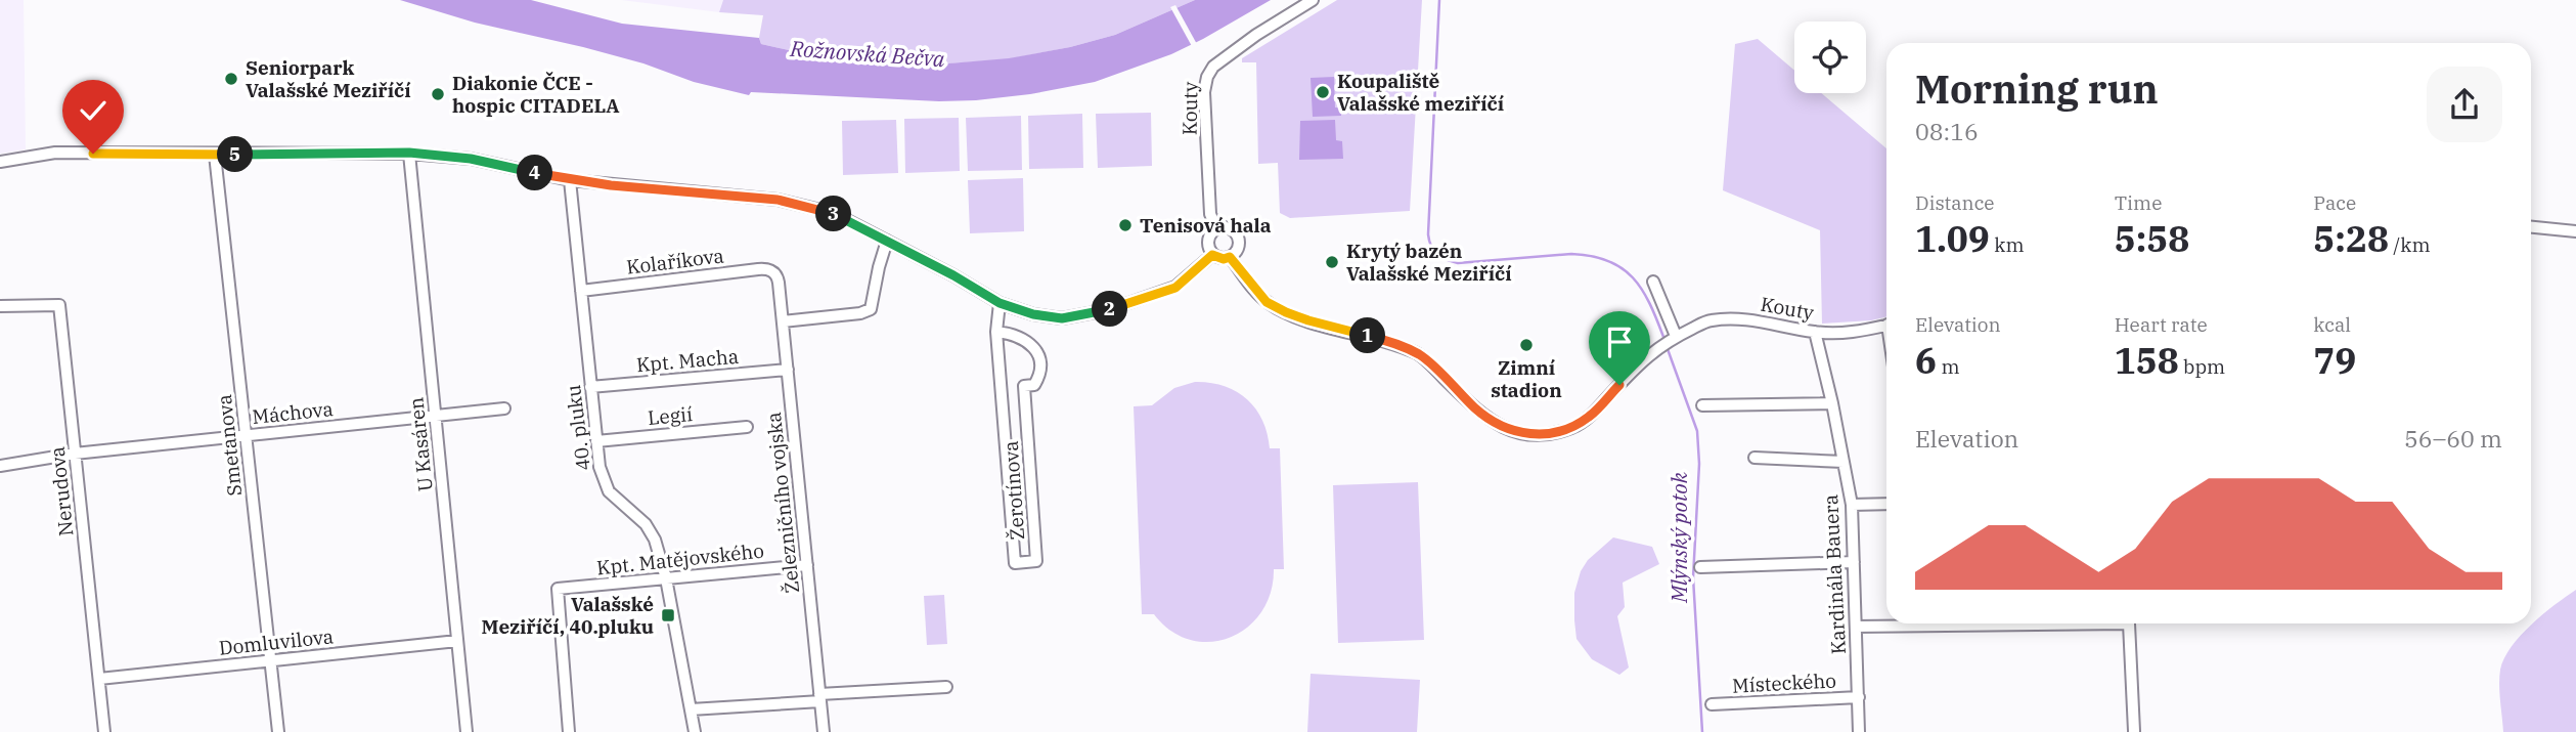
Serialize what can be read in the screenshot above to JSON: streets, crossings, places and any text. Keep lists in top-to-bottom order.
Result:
{
  "streets": {
    "street": [
      "Kouty",
      "Kolaříkova",
      "Kpt. Macha",
      "Máchova",
      "Legií",
      "40. pluku",
      "U Kasáren",
      "Smetanova",
      "Žerotínova",
      "Nerudova",
      "Železničního vojska",
      "Kpt. Matějovského",
      "Kardinála Bauera",
      "Domluvilova",
      "Místeckého"
    ]
  },
  "crossings": [
    ["Kouty", "Kardinála Bauera"],
    ["Kolaříkova", "40. pluku"],
    ["Kolaříkova", "Železničního vojska"],
    ["Kpt. Macha", "40. pluku"],
    ["Kpt. Macha", "Železničního vojska"],
    ["Máchova", "U Kasáren"],
    ["Máchova", "Smetanova"],
    ["Máchova", "Nerudova"],
    ["Legií", "40. pluku"],
    ["40. pluku", "Kpt. Matějovského"],
    ["U Kasáren", "Domluvilova"],
    ["Smetanova", "Domluvilova"],
    ["Nerudova", "Domluvilova"],
    ["Železničního vojska", "Kpt. Matějovského"],
    ["Kardinála Bauera", "Místeckého"]
  ],
  "water": ["Rožnovská Bečva", "Mlýnský potok"],
  "places": {
    "other": [
      "Seniorpark Valašské Meziříčí",
      "Koupaliště Valašské meziříčí",
      "Diakonie ČCE - hospic CITADELA",
      "Tenisová hala",
      "Krytý bazén Valašské Meziříčí",
      "Zimní stadion"
    ],
    "transit": ["Valašské Meziříčí, 40.pluku"]
  },
  "page": {
    "heading": ["Morning run", "08:16"],
    "pins": [
      "5",
      "4",
      "3",
      "2",
      "1"
    ],
    "stats": [
      ["Distance", "1.09 km"],
      ["Time", "5:58"],
      ["Pace", "5:28 /km"],
      ["Elevation", "6 m"],
      ["Heart rate", "158 bpm"],
      ["kcal", "79"]
    ],
    "chart": ["Elevation", "56–60 m"]
  }
}
